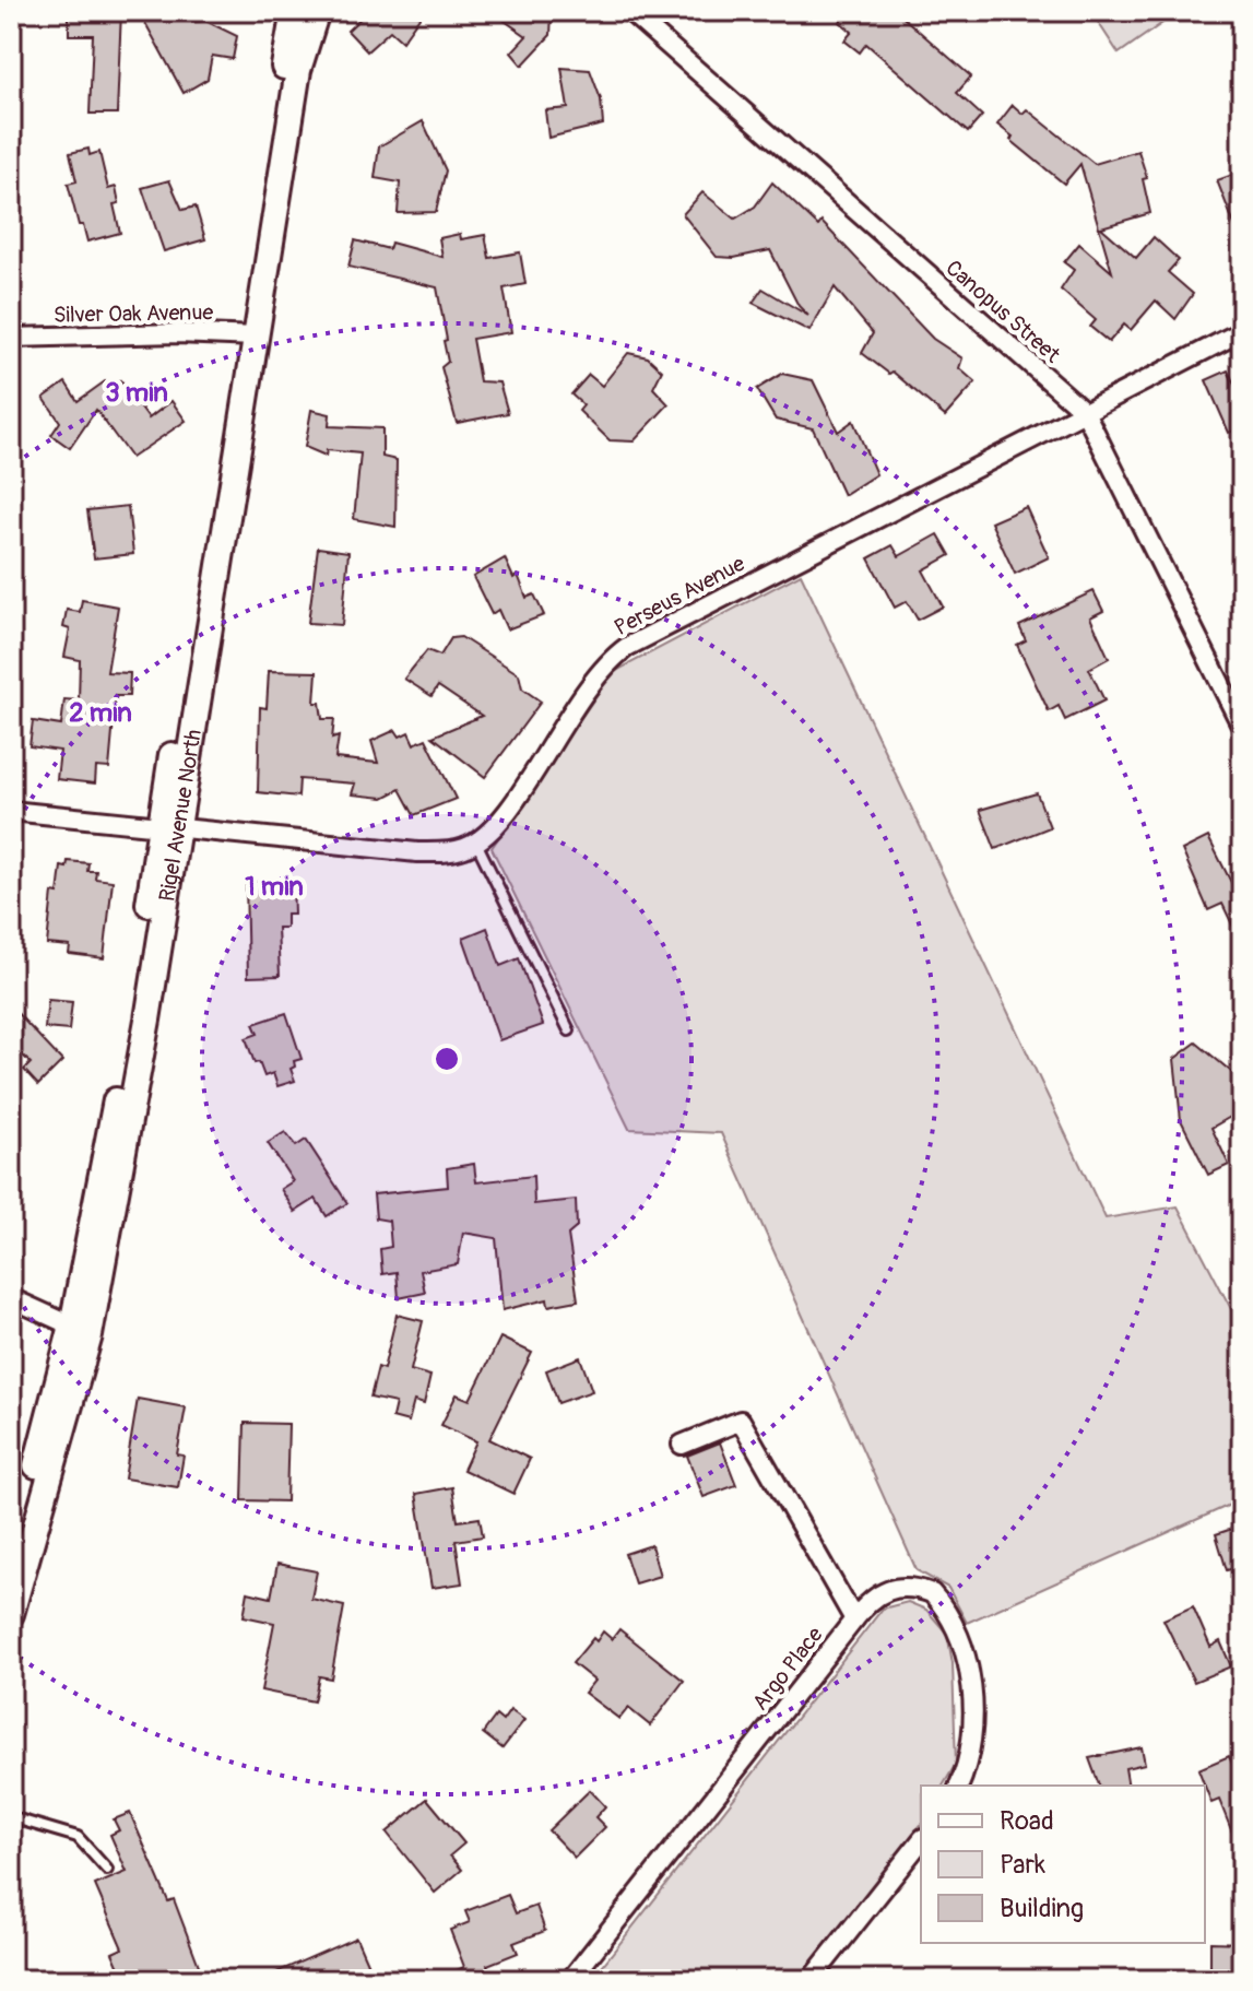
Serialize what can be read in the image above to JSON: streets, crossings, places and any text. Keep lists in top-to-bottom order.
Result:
{
  "streets": {
    "main road": ["Rigel Avenue North"],
    "street": [
      "Canopus Street",
      "Silver Oak Avenue",
      "Perseus Avenue",
      "Argo Place"
    ]
  },
  "crossings": [
    ["Canopus Street", "Perseus Avenue"],
    ["Silver Oak Avenue", "Rigel Avenue North"]
  ],
  "legend": ["Road", "Park", "Building"],
  "rings": ["3 min", "2 min", "1 min"]
}
